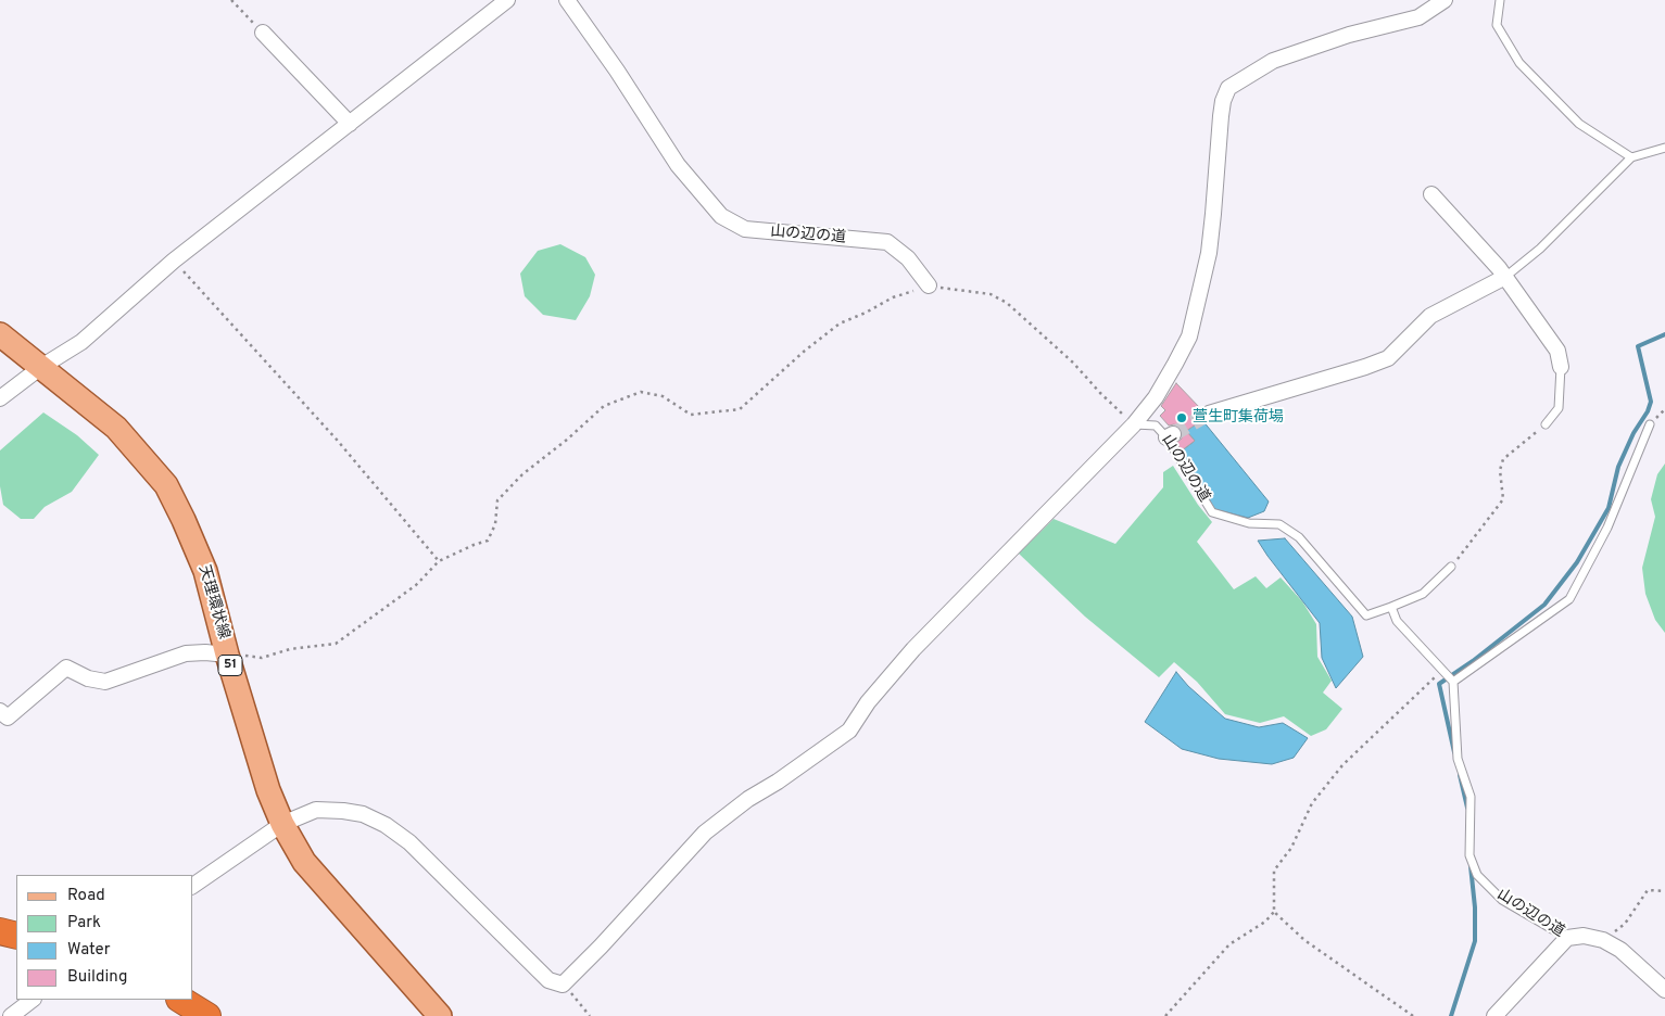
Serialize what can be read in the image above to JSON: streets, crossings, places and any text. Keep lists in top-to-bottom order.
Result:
{
  "streets": {
    "main road": ["天理環状線", "51"],
    "street": ["山の辺の道"]
  },
  "places": ["萱生町集荷場"],
  "legend": [
    "Road",
    "Park",
    "Water",
    "Building"
  ]
}
